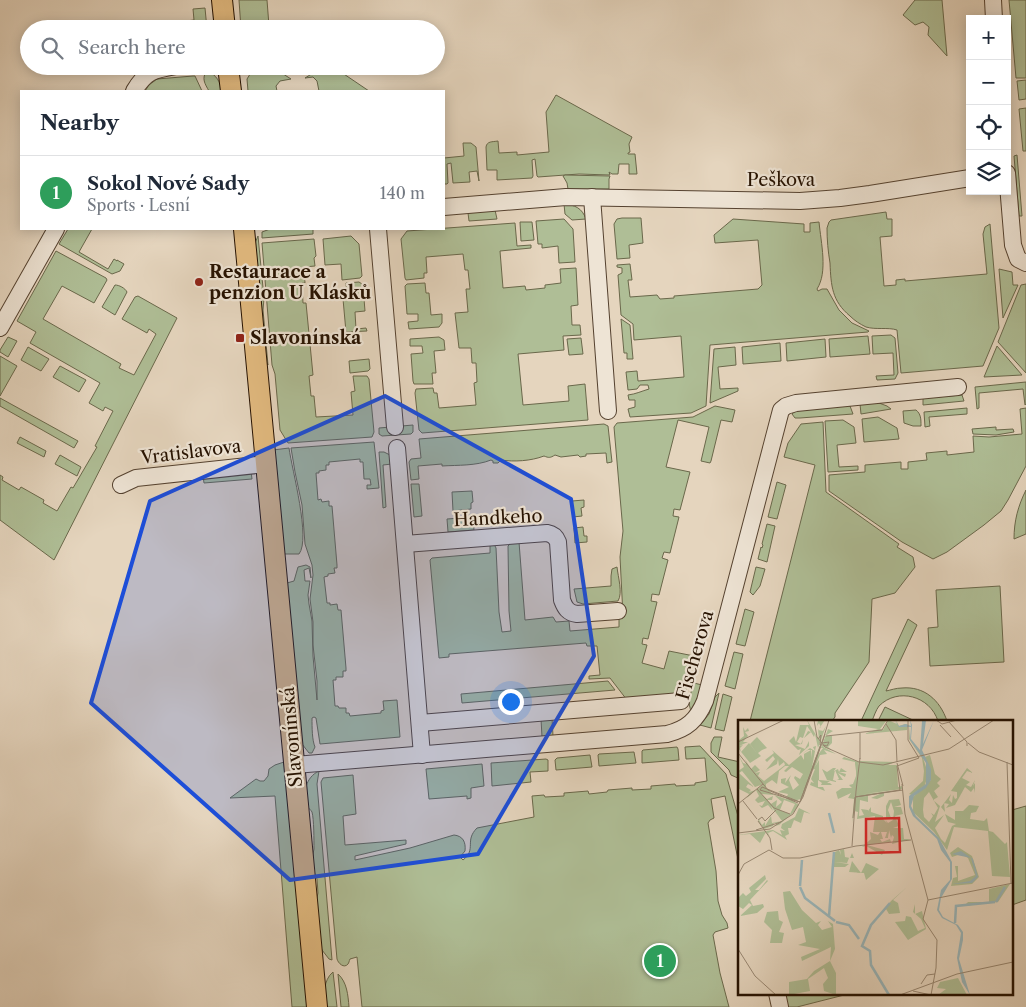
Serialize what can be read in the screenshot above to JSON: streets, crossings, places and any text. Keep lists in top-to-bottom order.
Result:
{
  "streets": {
    "main road": ["Slavonínská"],
    "street": [
      "Peškova",
      "Vratislavova",
      "Handkeho",
      "Fischerova"
    ]
  },
  "crossings": [
    ["Vratislavova", "Slavonínská"],
    ["Fischerova", "Slavonínská"]
  ],
  "places": {
    "other": ["Restaurace a penzion U Klásků"],
    "transit": ["Slavonínská"]
  },
  "page": {
    "map_buttons": ["+", "−"],
    "search": "Search here",
    "heading": "Nearby",
    "list": [
      {
        "mark": "1",
        "name": "Sokol Nové Sady",
        "note": "Sports · Lesní",
        "value": "140 m"
      }
    ],
    "pins": "1"
  }
}
